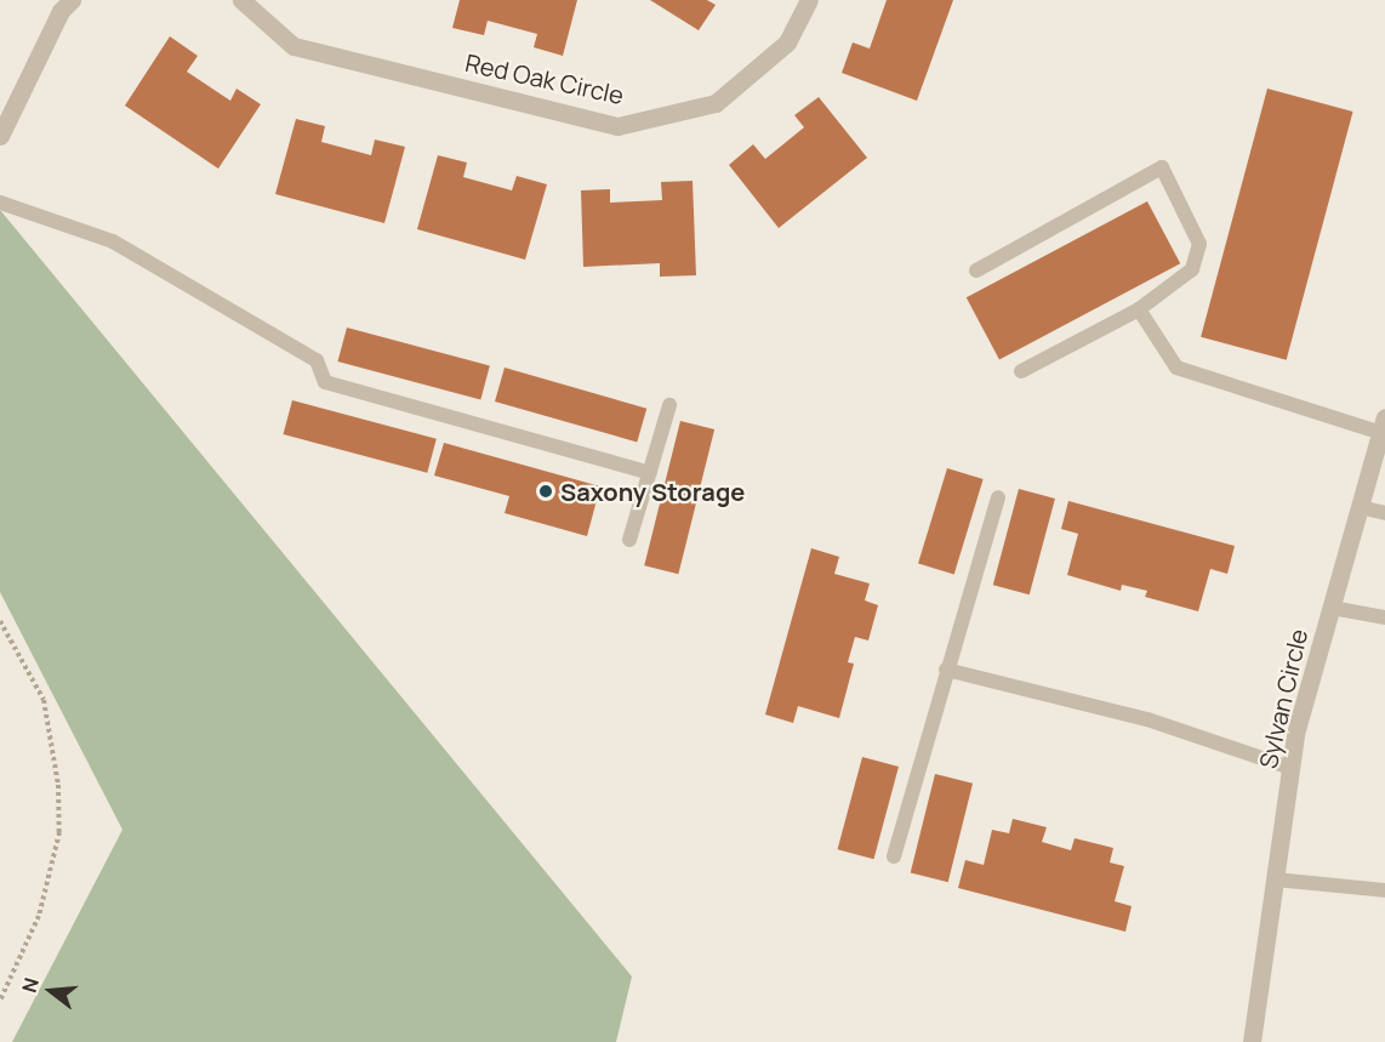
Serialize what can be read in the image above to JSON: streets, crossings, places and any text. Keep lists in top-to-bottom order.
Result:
{
  "streets": {
    "street": ["Red Oak Circle", "Sylvan Circle"]
  },
  "places": ["Saxony Storage"],
  "north": "left"
}
